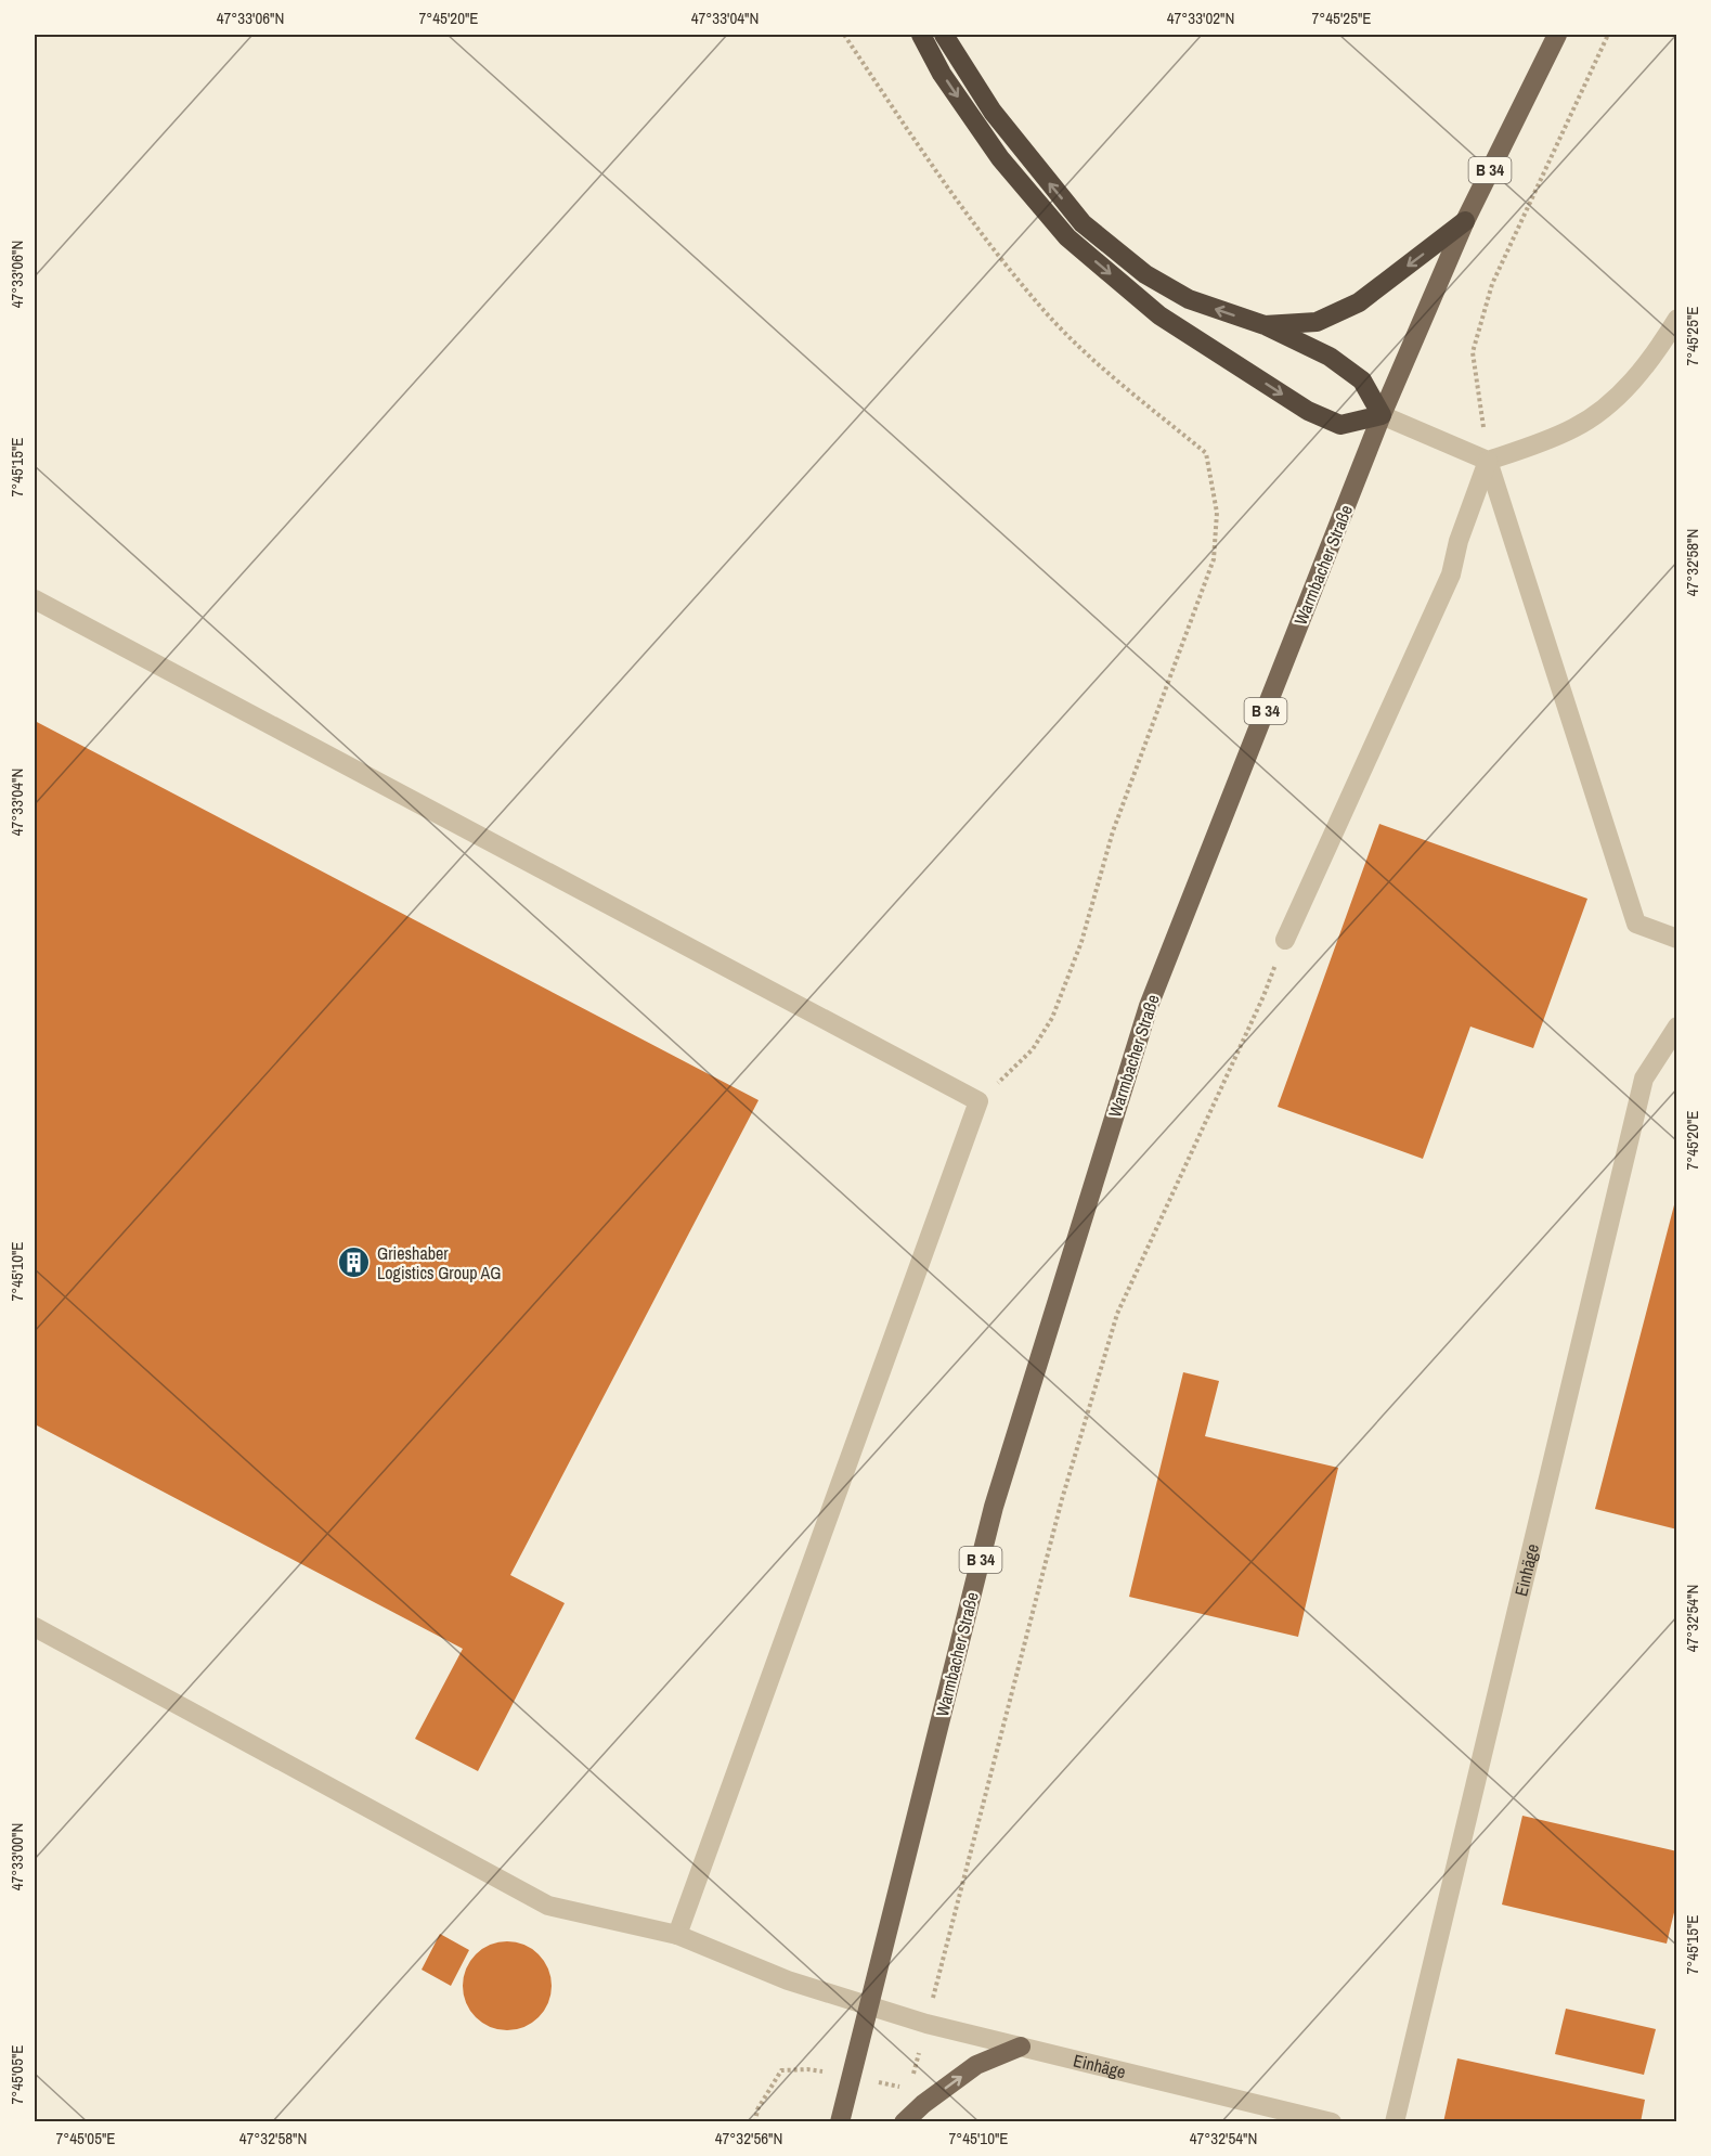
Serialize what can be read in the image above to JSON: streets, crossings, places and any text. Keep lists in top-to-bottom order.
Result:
{
  "streets": {
    "main road": ["B 34", "Warmbacher Straße"],
    "street": ["Einhäge"]
  },
  "crossings": [
    ["Warmbacher Straße", "Einhäge"]
  ],
  "places": {
    "building": ["Grieshaber Logistics Group AG"]
  },
  "coordinates": [
    "47°33'06\"N",
    "7°45'20\"E",
    "47°33'04\"N",
    "47°33'02\"N",
    "7°45'25\"E",
    "7°45'15\"E",
    "47°32'58\"N",
    "7°45'10\"E",
    "47°32'54\"N",
    "47°33'00\"N",
    "7°45'05\"E",
    "47°32'56\"N"
  ]
}
